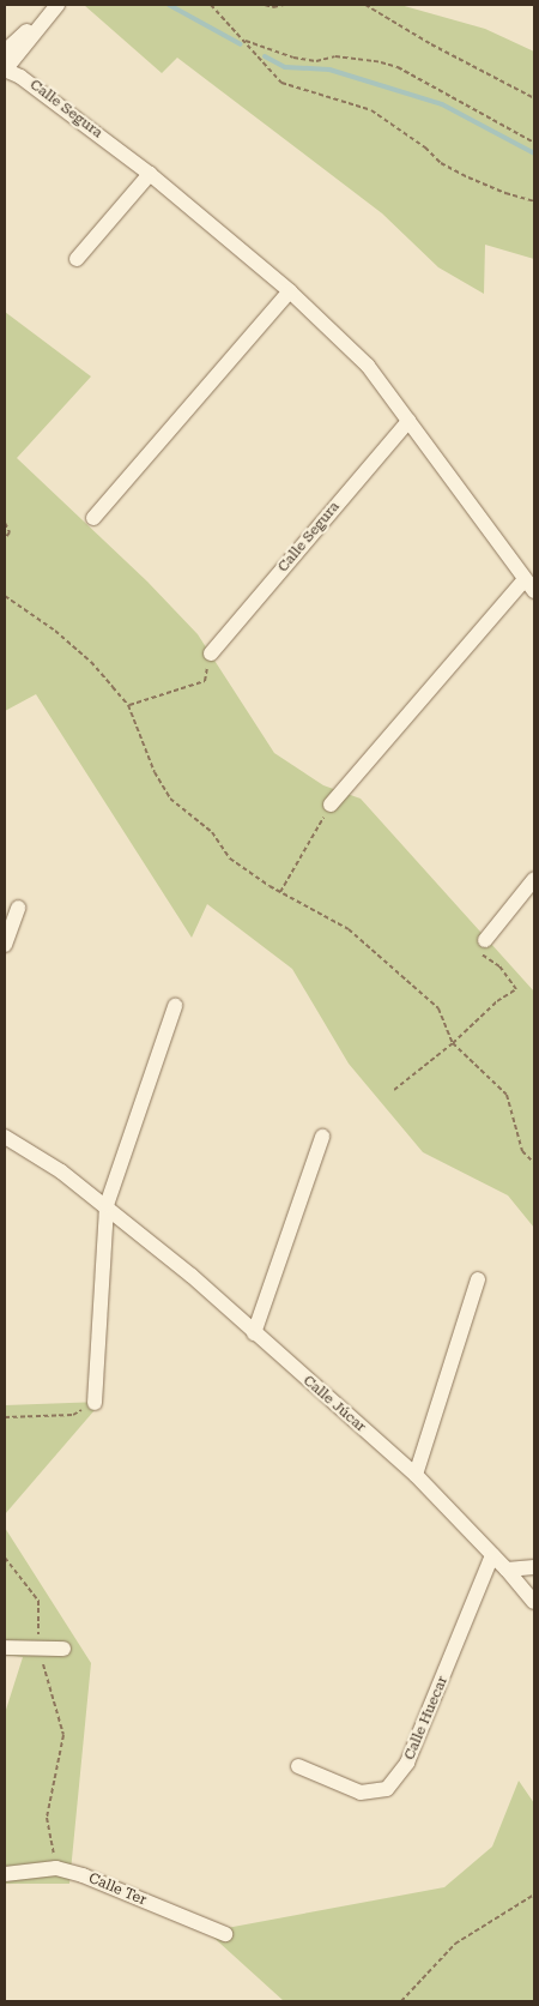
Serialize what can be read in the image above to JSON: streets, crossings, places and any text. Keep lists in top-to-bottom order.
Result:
{
  "streets": {
    "street": [
      "Calle Segura",
      "Calle Júcar",
      "Calle Huecar",
      "Calle Ter"
    ]
  },
  "crossings": [
    ["Calle Júcar", "Calle Huecar"]
  ]
}
